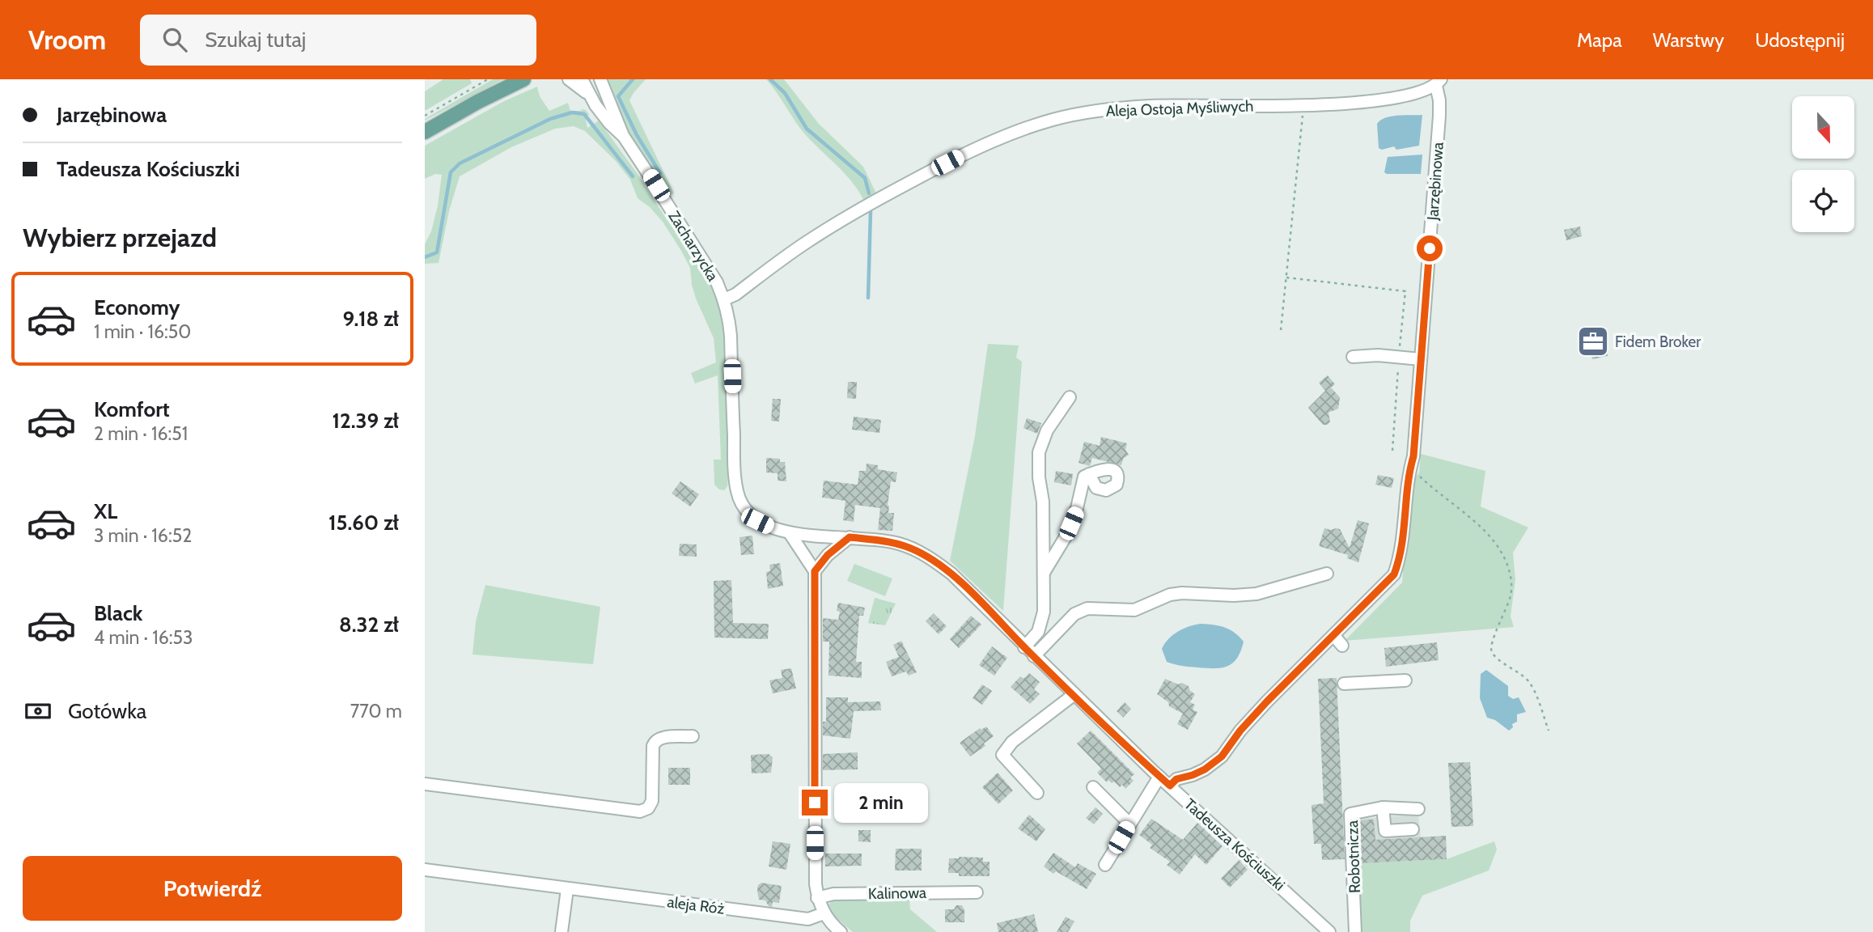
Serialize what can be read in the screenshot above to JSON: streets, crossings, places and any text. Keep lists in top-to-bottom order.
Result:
{
  "streets": {
    "street": [
      "Aleja Ostoja Myśliwych",
      "Jarzębinowa",
      "Zacharzycka",
      "Tadeusza Kościuszki",
      "Robotnicza",
      "Kalinowa",
      "aleja Róż"
    ]
  },
  "crossings": [
    ["Aleja Ostoja Myśliwych", "Jarzębinowa"],
    ["Aleja Ostoja Myśliwych", "Zacharzycka"],
    ["Aleja Ostoja Myśliwych", "Tadeusza Kościuszki"],
    ["Jarzębinowa", "Tadeusza Kościuszki"],
    ["Zacharzycka", "Tadeusza Kościuszki"]
  ],
  "places": {
    "office": ["Fidem Broker"]
  },
  "north": "bottom",
  "page": {
    "header": "Vroom",
    "search": "Szukaj tutaj",
    "nav": ["Mapa", "Warstwy", "Udostępnij"],
    "banner": ["Jarzębinowa", "Tadeusza Kościuszki"],
    "heading": "Wybierz przejazd",
    "list": [
      {
        "name": "Economy",
        "note": "1 min · 16:50",
        "value": "9.18 zł"
      },
      {
        "name": "Komfort",
        "note": "2 min · 16:51",
        "value": "12.39 zł"
      },
      {
        "name": "XL",
        "note": "3 min · 16:52",
        "value": "15.60 zł"
      },
      {
        "name": "Black",
        "note": "4 min · 16:53",
        "value": "8.32 zł"
      }
    ],
    "pay": ["Gotówka", "770 m"],
    "bubble": "2 min",
    "buttons": "Potwierdź"
  }
}
